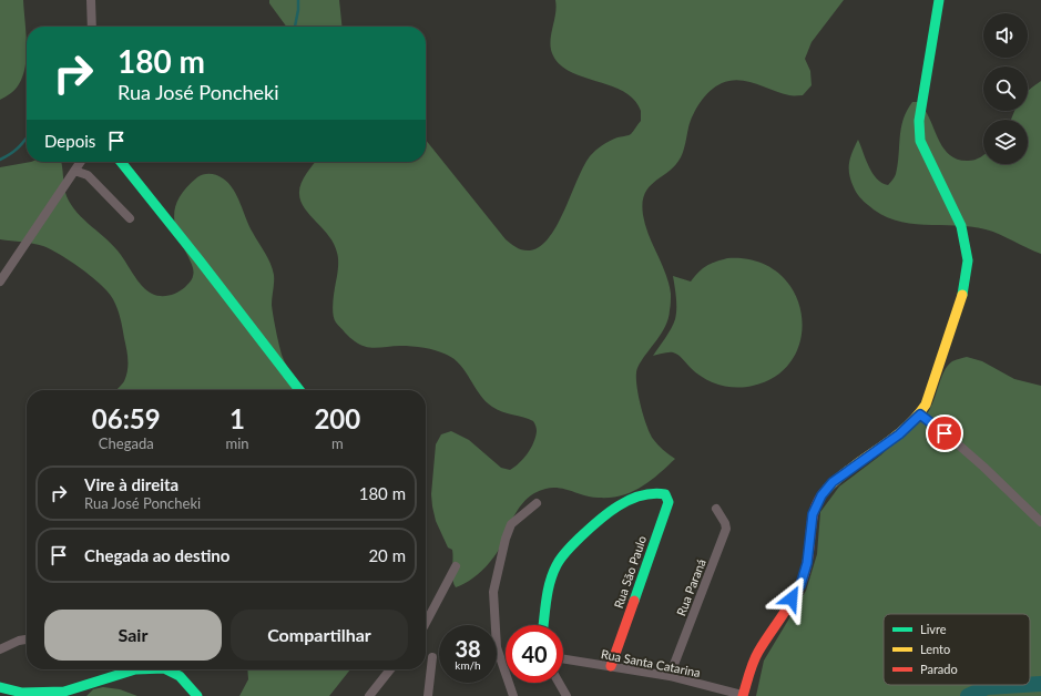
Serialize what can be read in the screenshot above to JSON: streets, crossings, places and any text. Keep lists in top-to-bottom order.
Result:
{
  "streets": {
    "street": ["Rua São Paulo", "Rua Paraná", "Rua Santa Catarina"]
  },
  "crossings": [
    ["Rua São Paulo", "Rua Santa Catarina"],
    ["Rua Paraná", "Rua Santa Catarina"]
  ],
  "legend": ["Livre", "Lento", "Parado"],
  "page": {
    "turn": ["180 m", "Rua José Poncheki"],
    "then": "Depois",
    "eta": [
      "06:59",
      "Chegada",
      "1",
      "min",
      "200",
      "m"
    ],
    "list": [
      {
        "name": "Vire à direita",
        "note": "Rua José Poncheki",
        "value": "180 m"
      },
      {
        "name": "Chegada ao destino",
        "value": "20 m"
      }
    ],
    "buttons": ["Sair", "Compartilhar"],
    "speed": "38 km/h",
    "limit": "40"
  }
}
